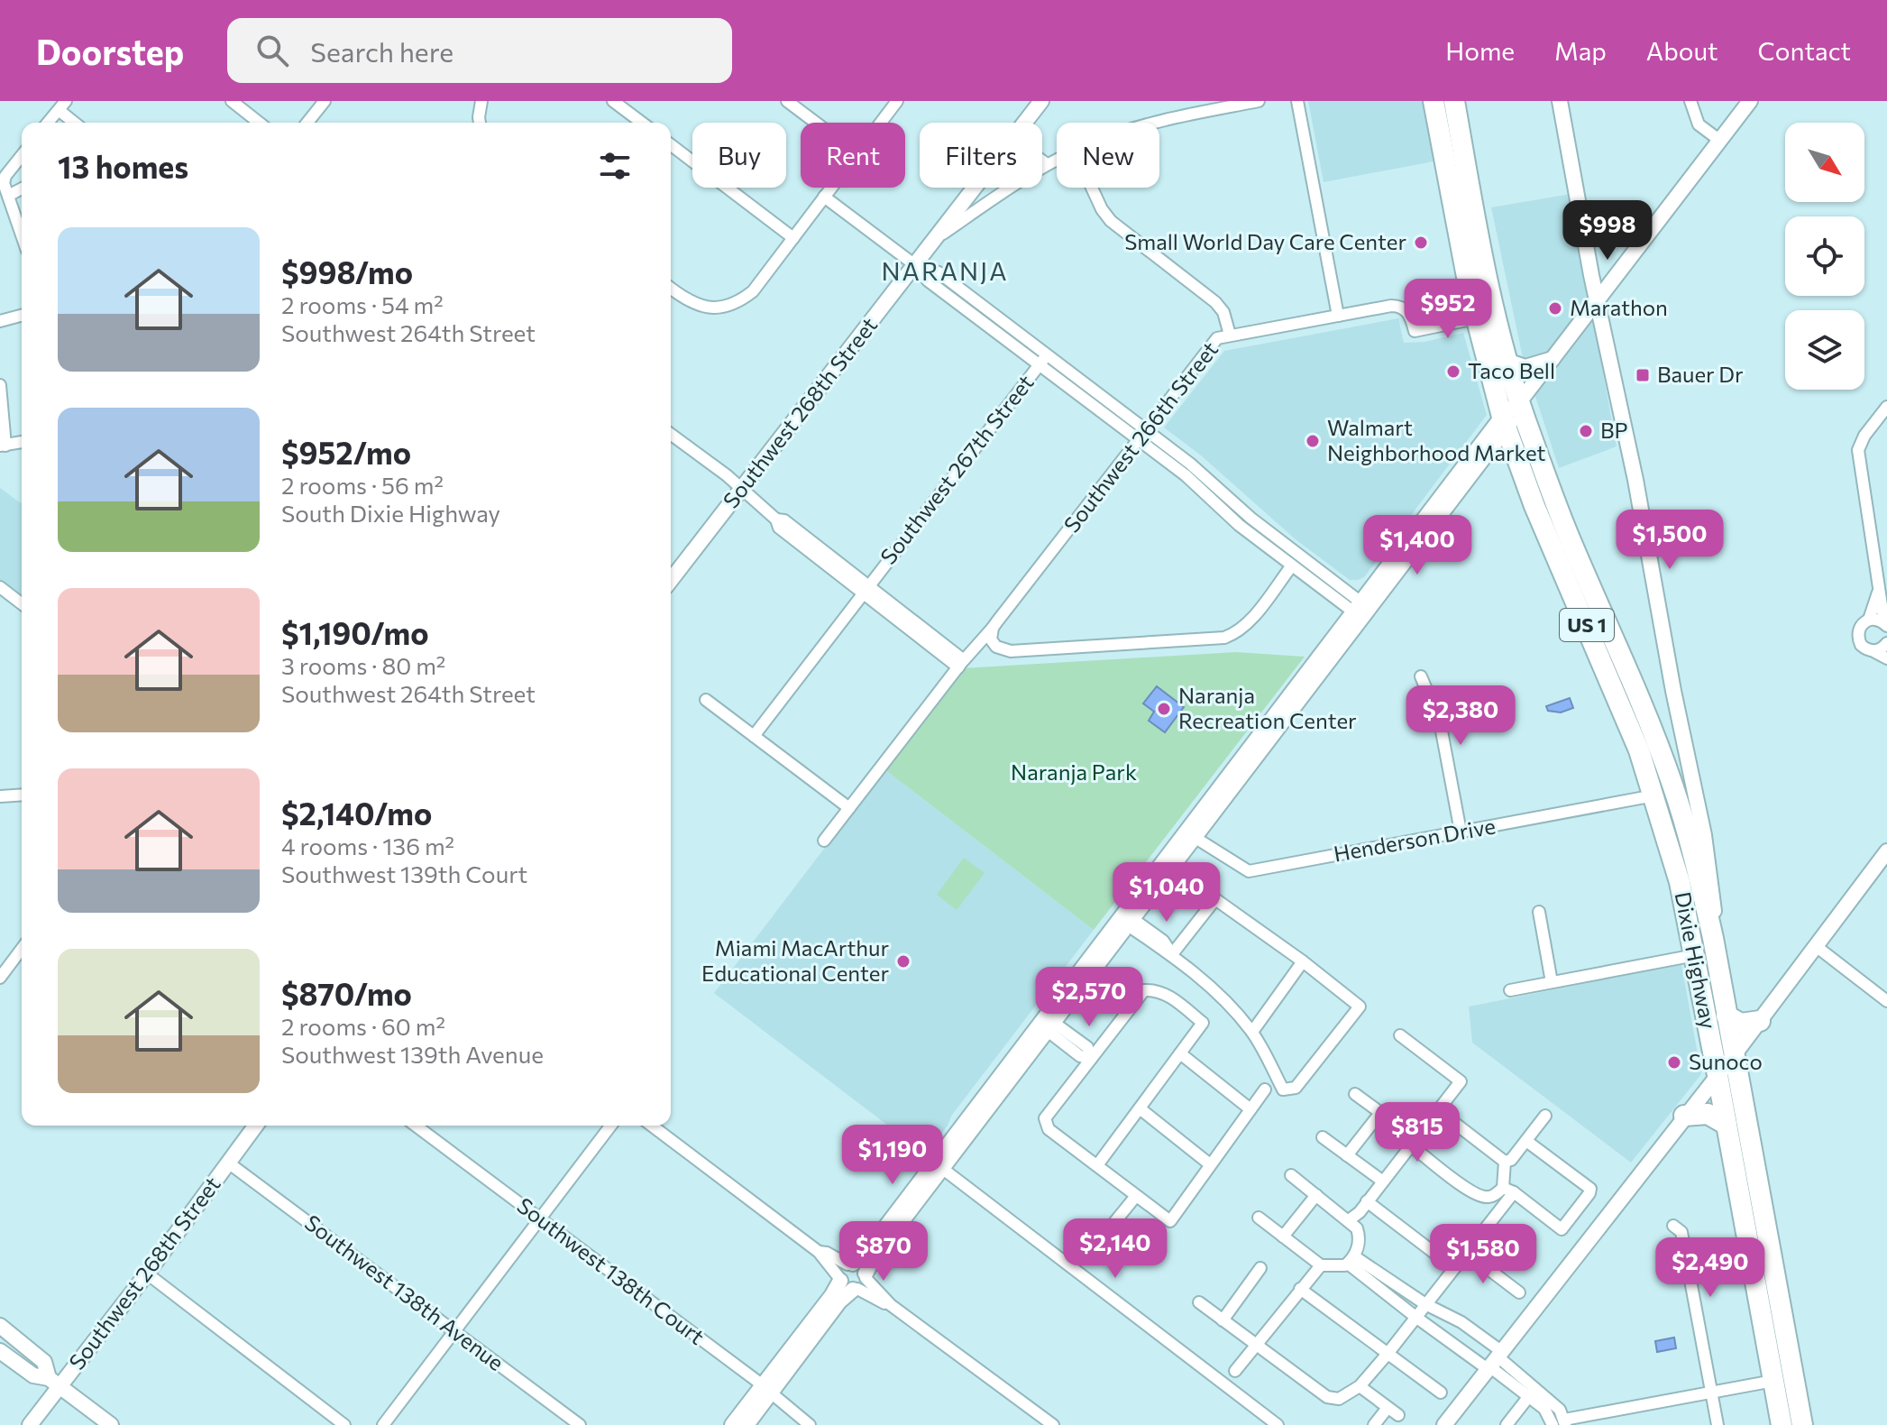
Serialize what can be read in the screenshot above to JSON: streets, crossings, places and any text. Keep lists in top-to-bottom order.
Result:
{
  "streets": {
    "highway": ["US 1", "Dixie Highway"],
    "street": [
      "Southwest 268th Street",
      "Southwest 266th Street",
      "Southwest 267th Street",
      "Henderson Drive",
      "Southwest 138th Court",
      "Southwest 138th Avenue"
    ]
  },
  "crossings": [
    ["Southwest 268th Street", "Southwest 138th Avenue"],
    ["Southwest 266th Street", "US 1"],
    ["US 1", "Henderson Drive"],
    ["US 1", "Dixie Highway"],
    ["Henderson Drive", "Dixie Highway"]
  ],
  "districts": ["NARANJA"],
  "parks": ["Naranja Park"],
  "places": {
    "other": [
      "Small World Day Care Center",
      "Marathon",
      "Taco Bell",
      "BP",
      "Walmart Neighborhood Market",
      "Naranja Recreation Center",
      "Miami MacArthur Educational Center",
      "Sunoco"
    ],
    "transit": ["Bauer Dr"]
  },
  "north": "bottom right",
  "page": {
    "header": "Doorstep",
    "search": "Search here",
    "nav": [
      "Home",
      "Map",
      "About",
      "Contact"
    ],
    "chip": [
      "Buy",
      "Rent",
      "Filters",
      "New"
    ],
    "heading": "13 homes",
    "price": [
      "$998",
      "$952",
      "$1,500",
      "$1,400",
      "$2,380",
      "$1,040",
      "$2,570",
      "$815",
      "$1,190",
      "$2,140",
      "$870",
      "$1,580",
      "$2,490"
    ],
    "list": [
      {
        "name": "$998/mo",
        "note": "2 rooms · 54 m² · Southwest 264th Street"
      },
      {
        "name": "$952/mo",
        "note": "2 rooms · 56 m² · South Dixie Highway"
      },
      {
        "name": "$1,190/mo",
        "note": "3 rooms · 80 m² · Southwest 264th Street"
      },
      {
        "name": "$2,140/mo",
        "note": "4 rooms · 136 m² · Southwest 139th Court"
      },
      {
        "name": "$870/mo",
        "note": "2 rooms · 60 m² · Southwest 139th Avenue"
      }
    ]
  }
}
